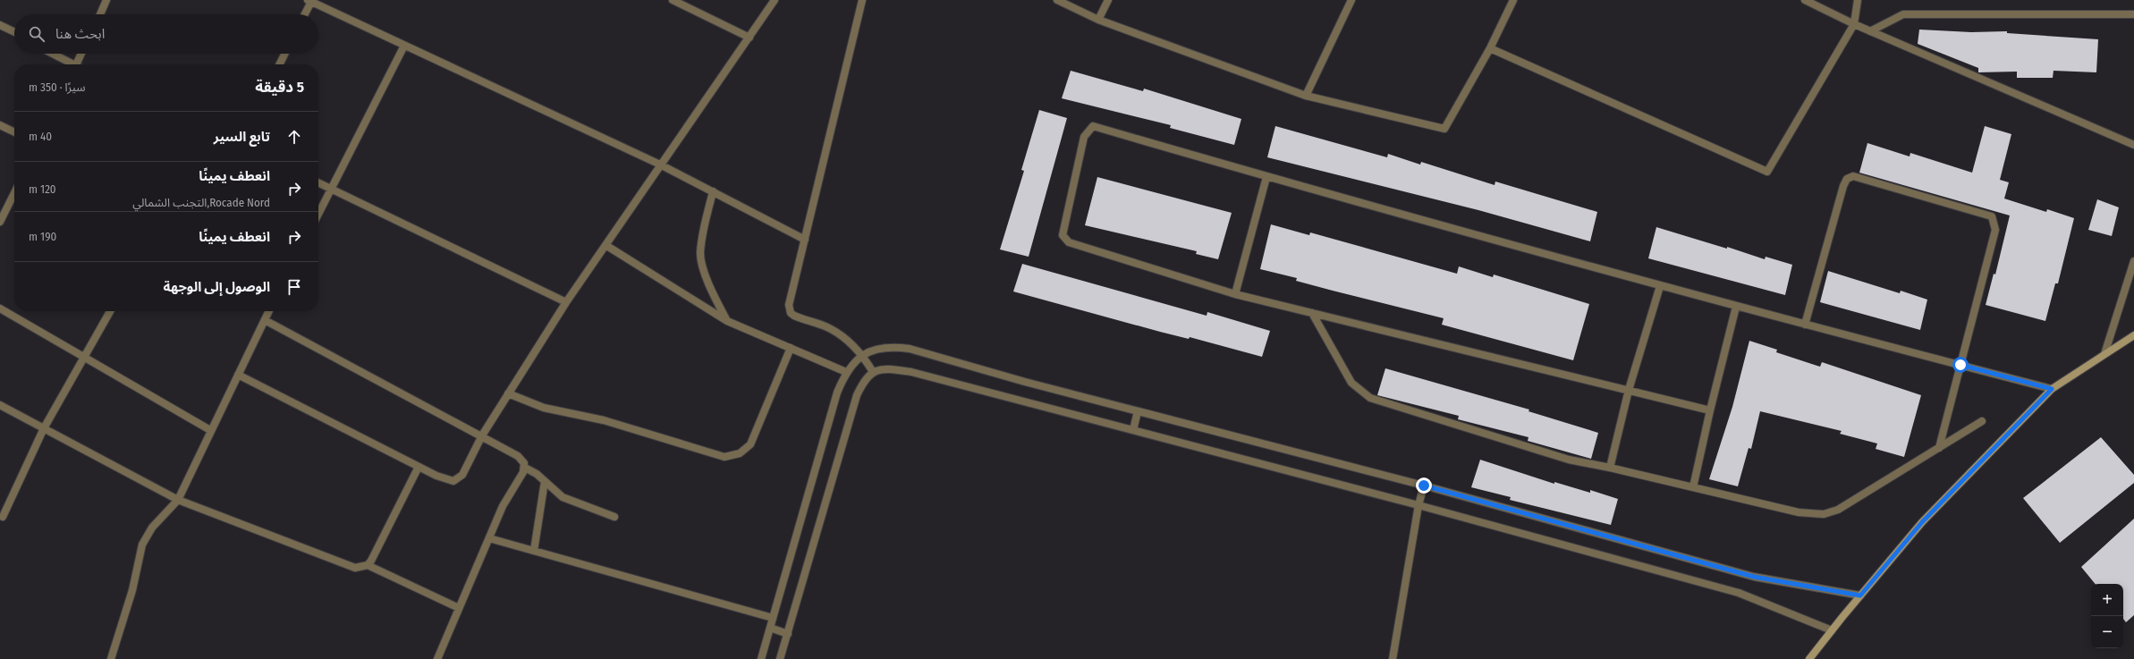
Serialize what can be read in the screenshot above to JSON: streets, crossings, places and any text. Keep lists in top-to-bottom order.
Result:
{
  "page": {
    "search": "ابحث هنا",
    "heading": ["5 دقيقة", "سيرًا · 350 m"],
    "list": [
      ["تابع السير", "40 m"],
      ["انعطف يمينًا", "Rocade Nord,التجنب الشمالي", "120 m"],
      ["انعطف يمينًا", "190 m"],
      "الوصول إلى الوجهة"
    ],
    "map_buttons": ["+", "−"]
  }
}
